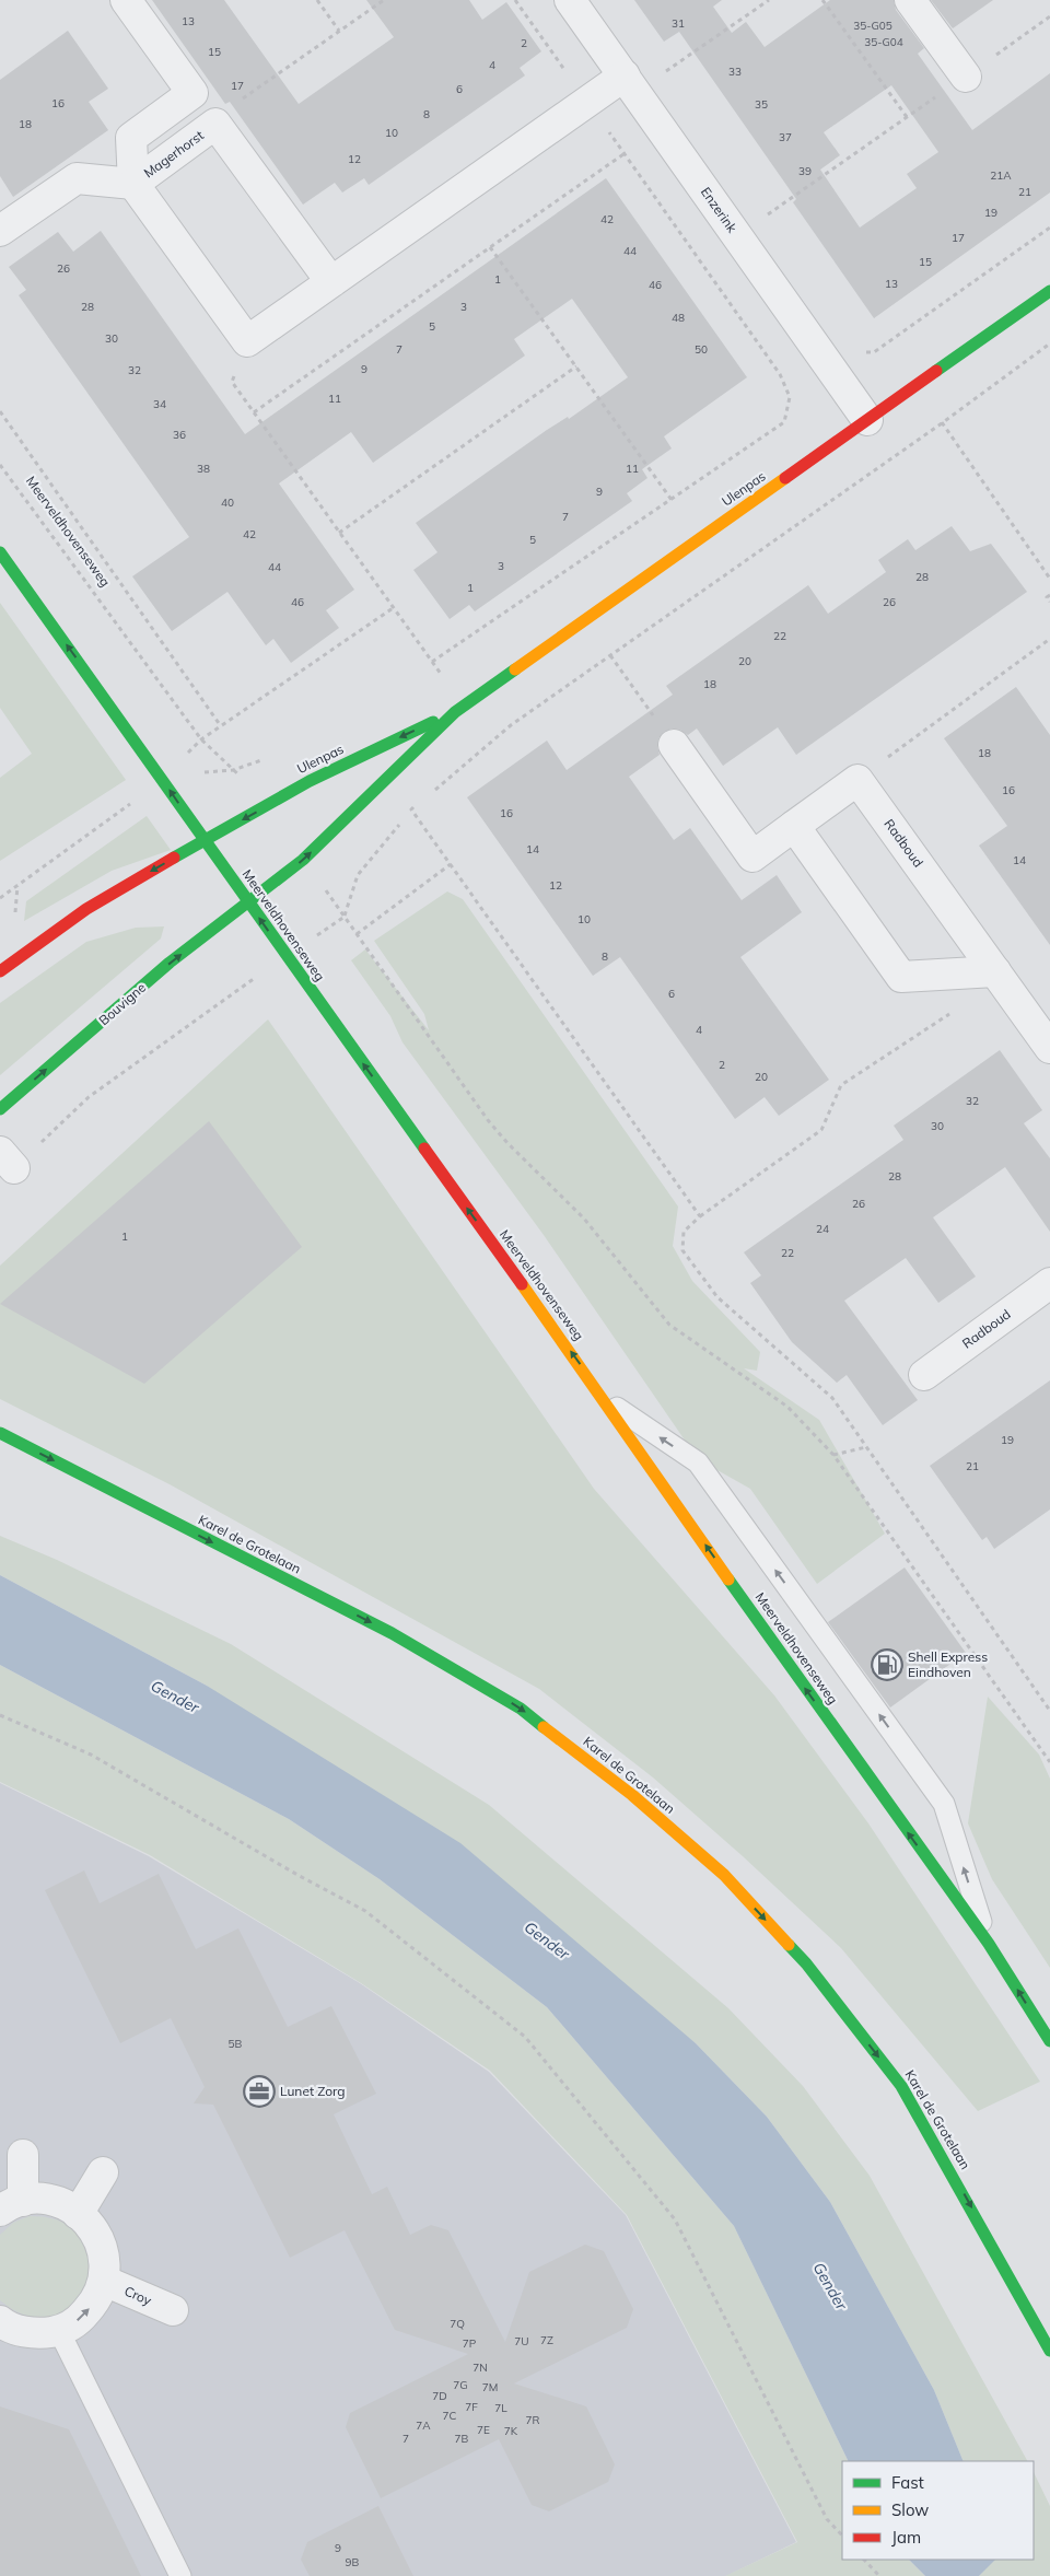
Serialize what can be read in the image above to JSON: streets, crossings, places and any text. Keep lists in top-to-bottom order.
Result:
{
  "streets": {
    "main road": [
      "Ulenpas",
      "Meerveldhovenseweg",
      "Bouvigne",
      "Karel de Grotelaan"
    ],
    "street": [
      "Magerhorst",
      "Enzerink",
      "Radboud",
      "Croy"
    ]
  },
  "crossings": [
    ["Enzerink", "Ulenpas"],
    ["Ulenpas", "Meerveldhovenseweg"],
    ["Ulenpas", "Bouvigne"],
    ["Meerveldhovenseweg", "Bouvigne"]
  ],
  "one_way": ["Karel de Grotelaan"],
  "water": ["Gender"],
  "places": {
    "fuel station": ["Shell Express Eindhoven"],
    "office": ["Lunet Zorg"]
  },
  "house_numbers": [
    "13",
    "31",
    "35-G05",
    "35-G04",
    "2",
    "15",
    "4",
    "33",
    "17",
    "6",
    "16",
    "35",
    "8",
    "18",
    "10",
    "37",
    "12",
    "39",
    "21A",
    "21",
    "19",
    "42",
    "17",
    "44",
    "15",
    "26",
    "1",
    "13",
    "46",
    "28",
    "3",
    "48",
    "5",
    "30",
    "7",
    "50",
    "9",
    "32",
    "11",
    "34",
    "36",
    "38",
    "11",
    "9",
    "40",
    "7",
    "42",
    "5",
    "3",
    "44",
    "28",
    "1",
    "46",
    "26",
    "22",
    "20",
    "18",
    "18",
    "16",
    "16",
    "14",
    "14",
    "12",
    "10",
    "8",
    "6",
    "4",
    "2",
    "20",
    "32",
    "30",
    "28",
    "26",
    "24",
    "1",
    "22",
    "19",
    "21",
    "5B",
    "7Q",
    "7Z",
    "7U",
    "7P",
    "7N",
    "7G",
    "7M",
    "7D",
    "7F",
    "7L",
    "7C",
    "7R",
    "7A",
    "7E",
    "7K",
    "7",
    "7B",
    "9",
    "9B"
  ],
  "legend": ["Fast", "Slow", "Jam"]
}
